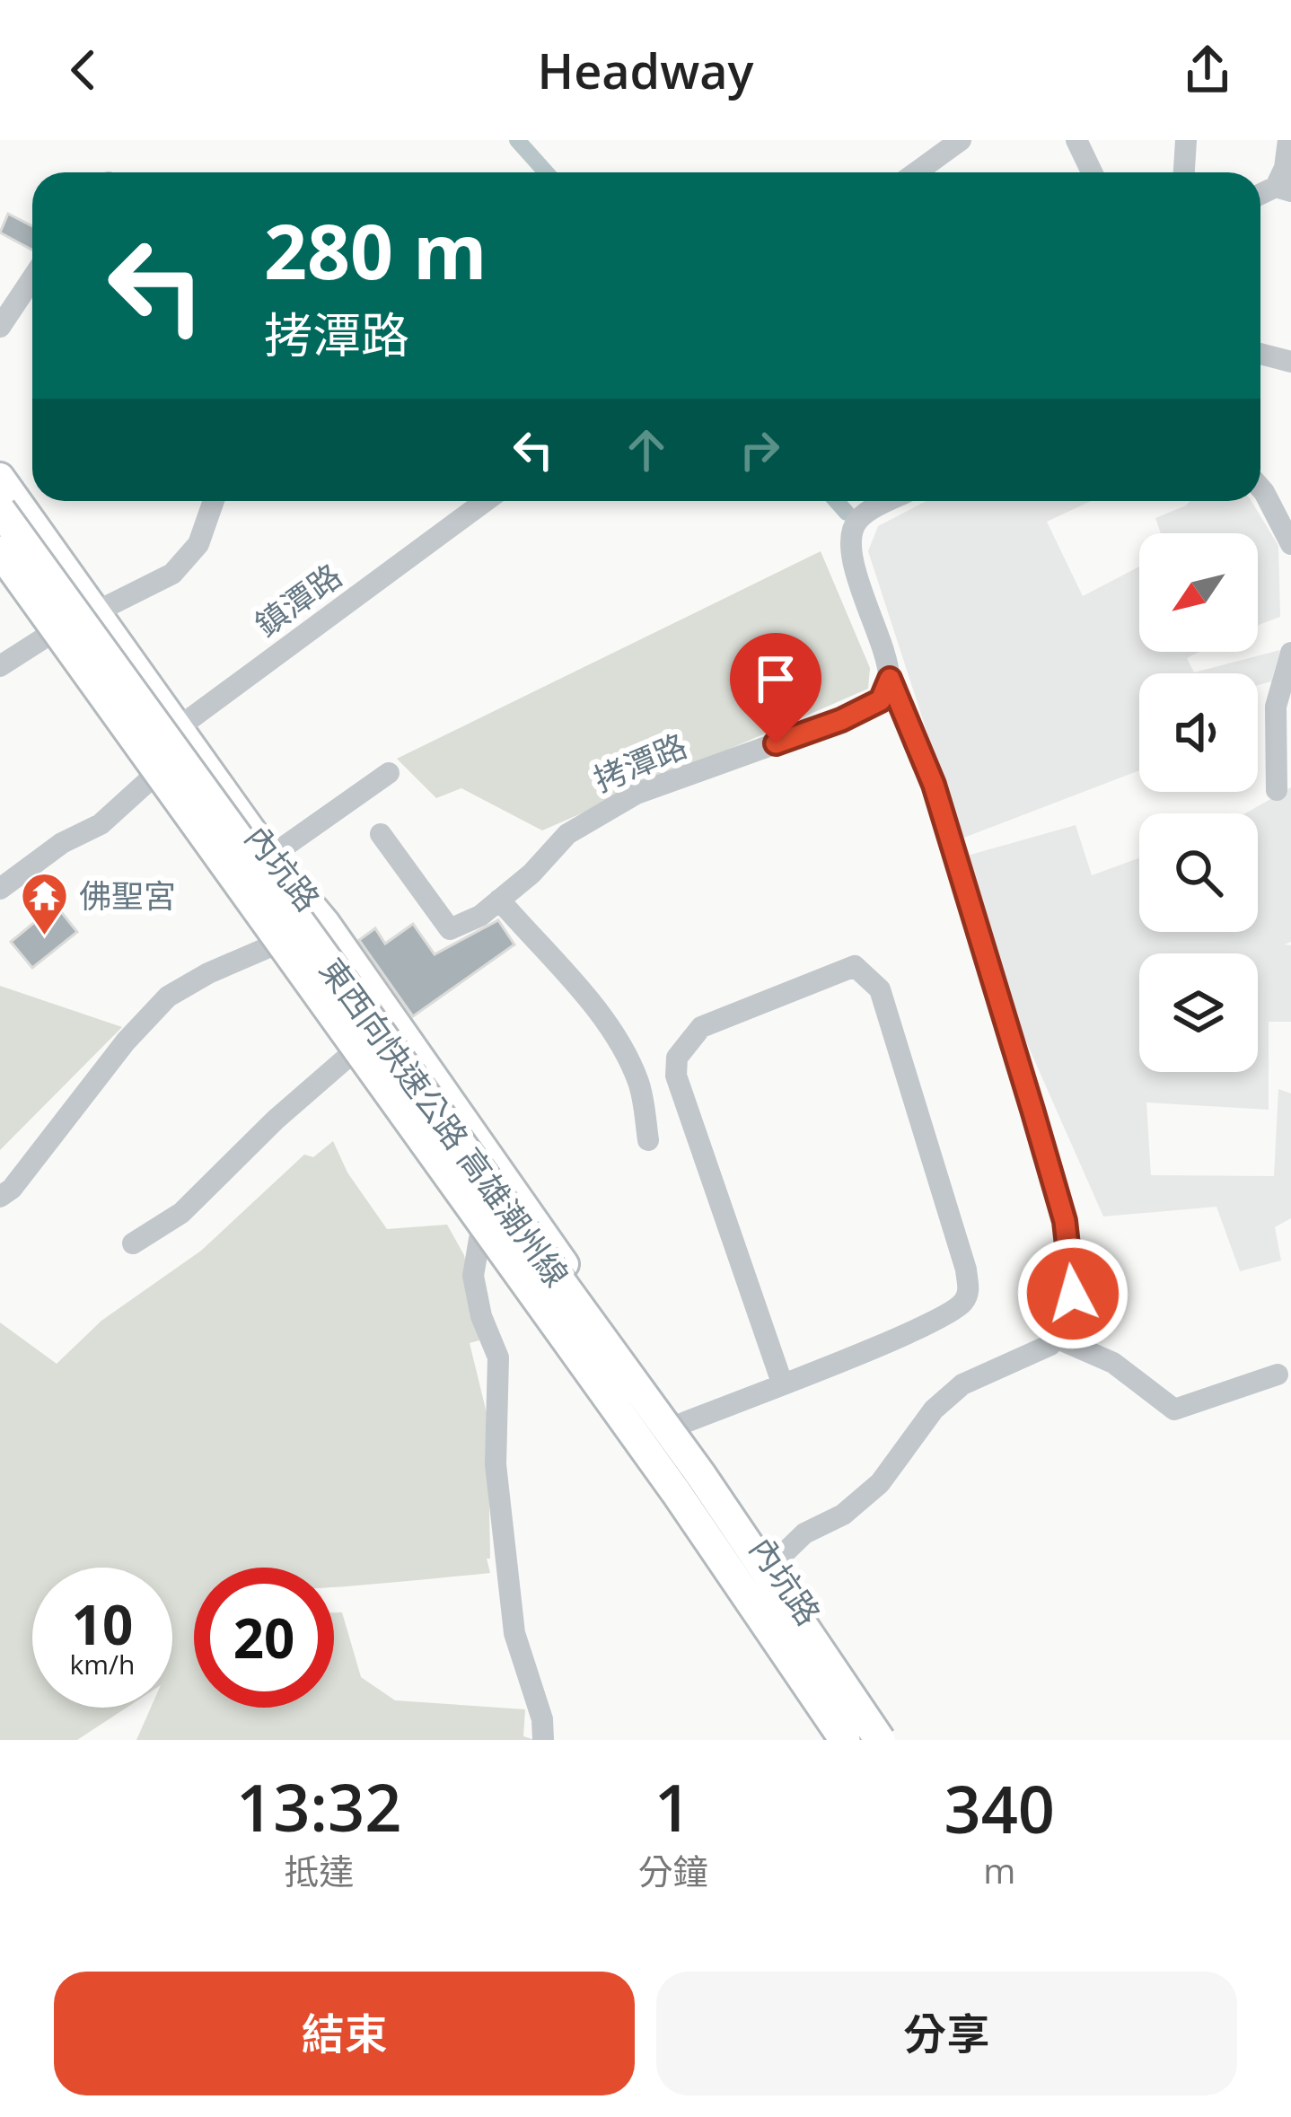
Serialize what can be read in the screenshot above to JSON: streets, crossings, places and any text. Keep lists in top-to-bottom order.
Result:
{
  "streets": {
    "highway": ["東西向快速公路 高雄潮州線"],
    "main road": ["內坑路"],
    "street": ["鎮潭路", "拷潭路"]
  },
  "crossings": [
    ["鎮潭路", "內坑路"]
  ],
  "places": {
    "temple": ["佛聖宮"]
  },
  "north": "bottom left",
  "page": {
    "header": "Headway",
    "turn": ["280 m", "拷潭路"],
    "speed": "10 km/h",
    "limit": "20",
    "eta": [
      "13:32",
      "抵達",
      "1",
      "分鐘",
      "340",
      "m"
    ],
    "buttons": ["結束", "分享"]
  }
}
